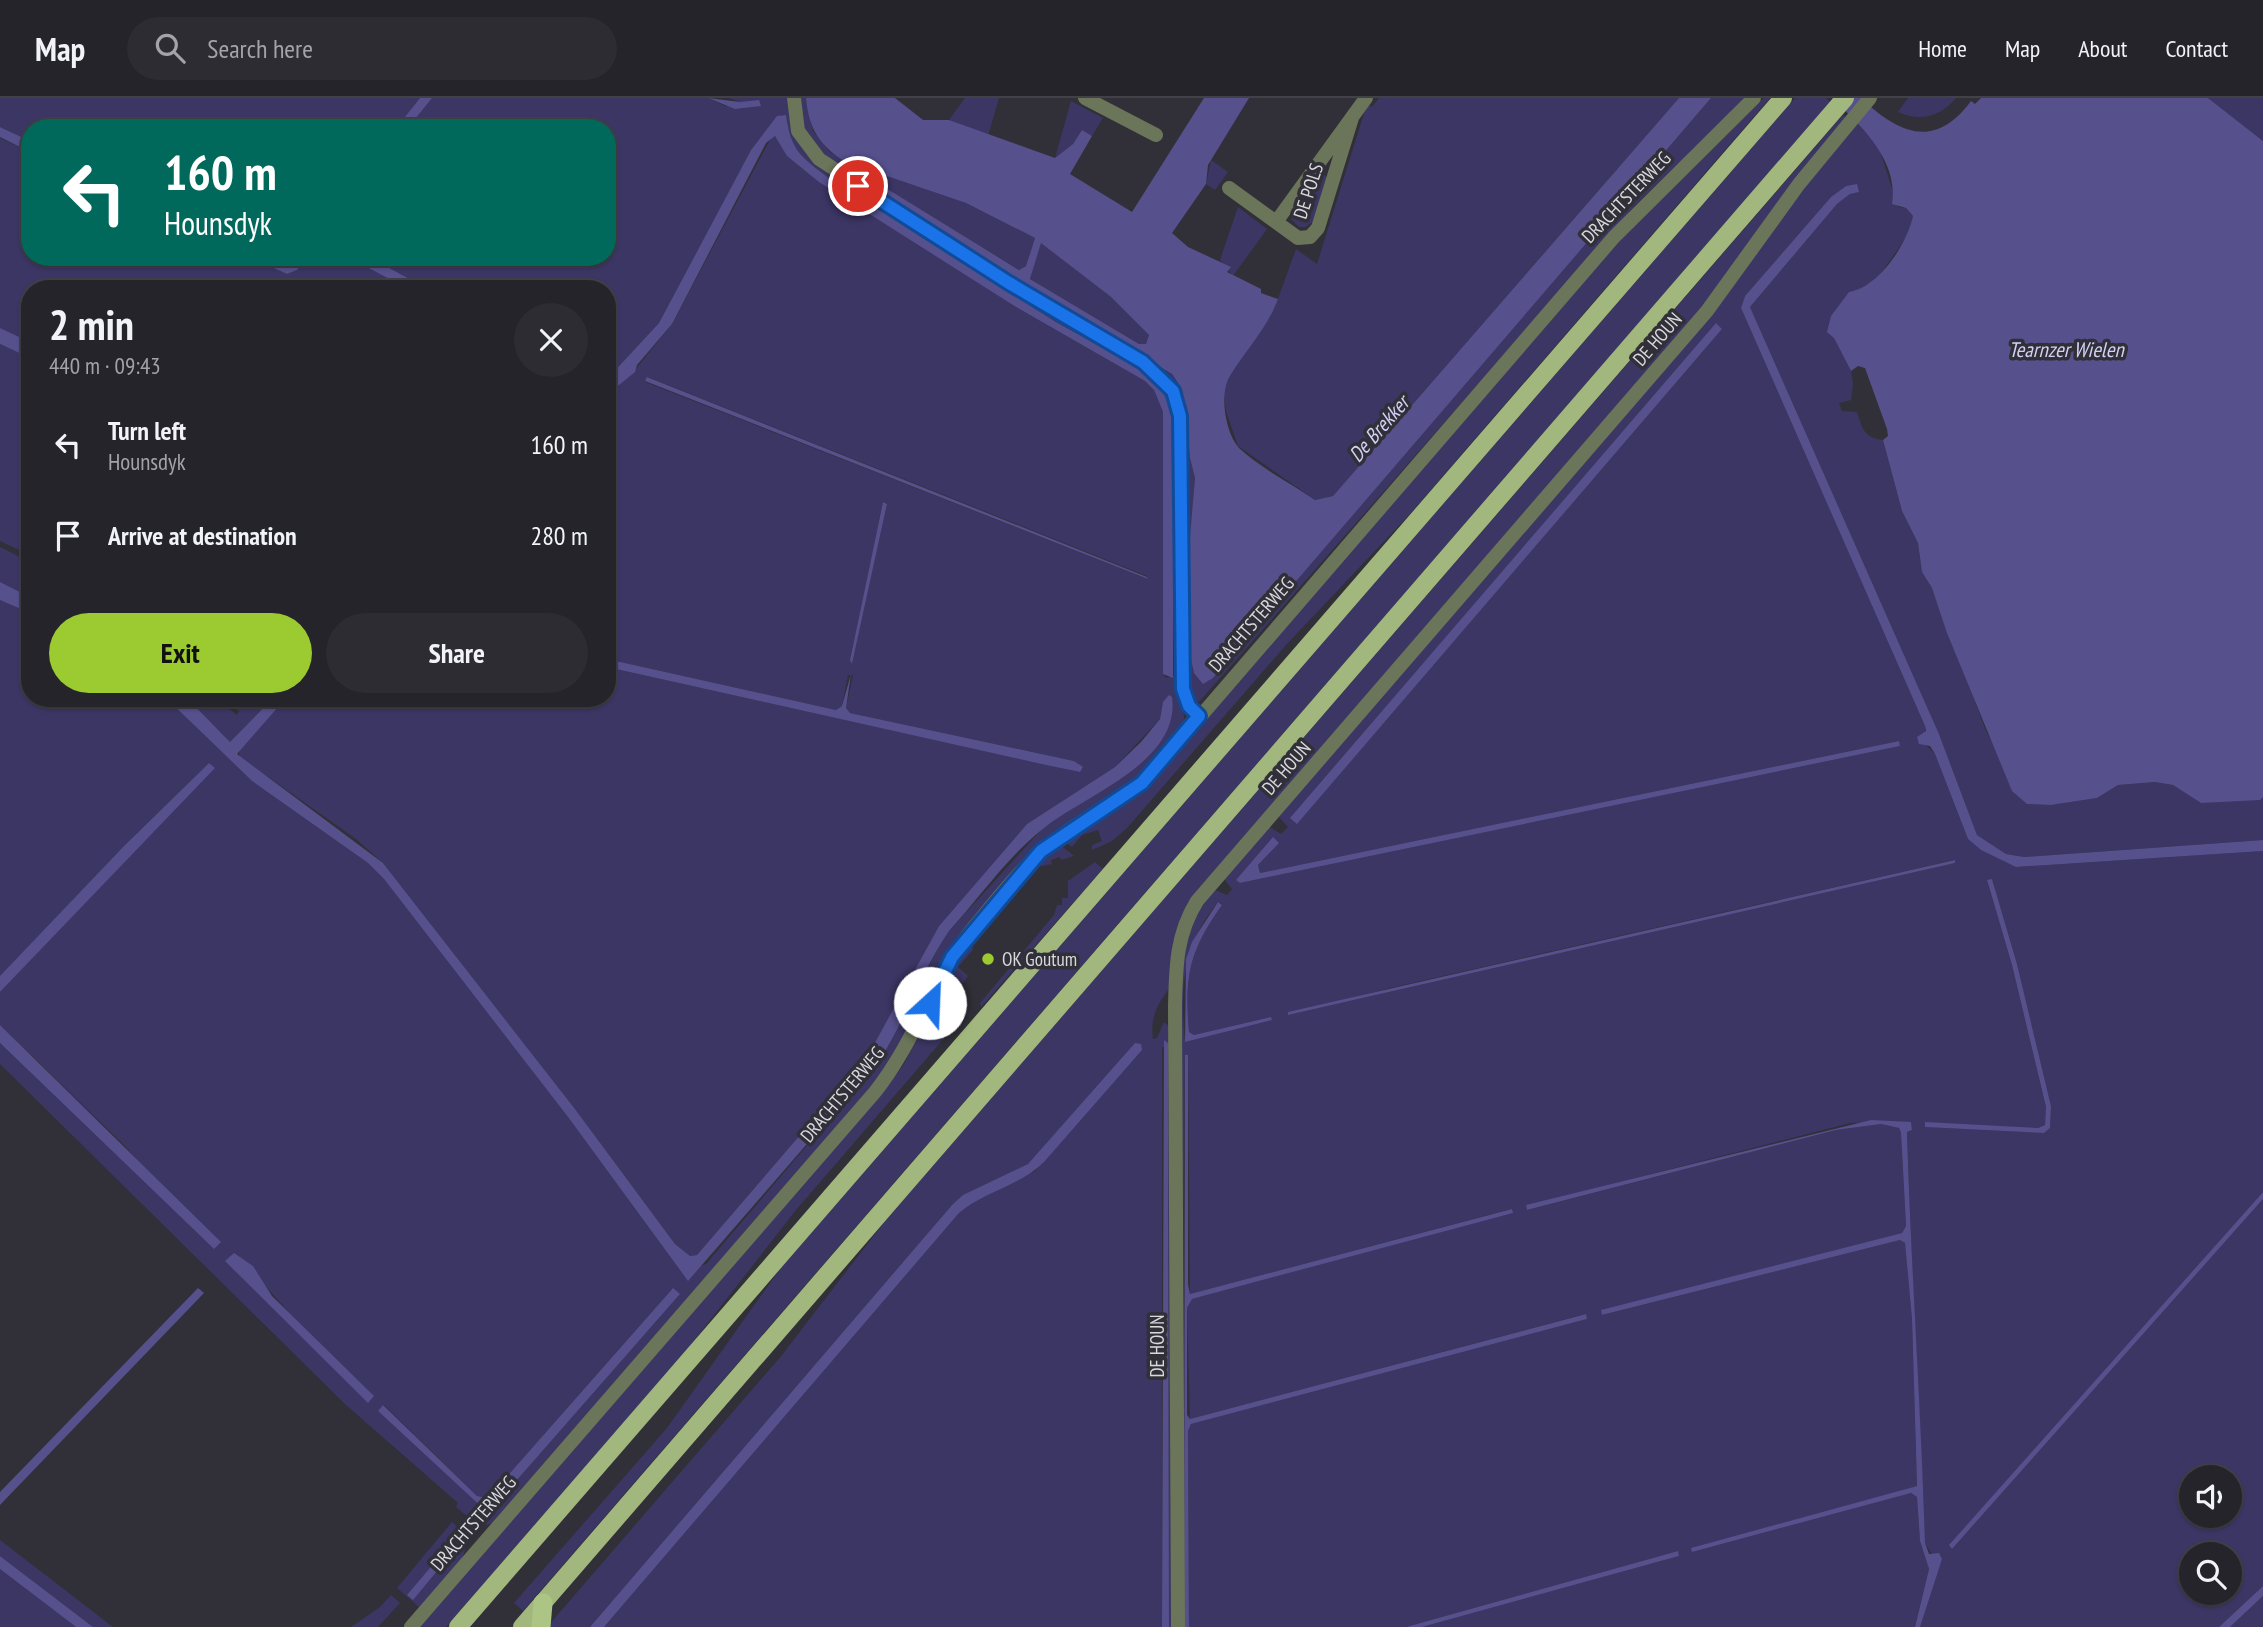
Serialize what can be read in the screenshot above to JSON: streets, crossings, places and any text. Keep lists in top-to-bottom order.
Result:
{
  "streets": {
    "street": ["DE POLS", "DRACHTSTERWEG", "DE HOUN"]
  },
  "water": ["Tearnzer Wielen", "De Brekker"],
  "places": ["OK Goutum"],
  "page": {
    "header": "Map",
    "search": "Search here",
    "nav": [
      "Home",
      "Map",
      "About",
      "Contact"
    ],
    "turn": ["160 m", "Hounsdyk"],
    "heading": ["2 min", "440 m · 09:43"],
    "list": [
      {
        "name": "Turn left",
        "note": "Hounsdyk",
        "value": "160 m"
      },
      {
        "name": "Arrive at destination",
        "value": "280 m"
      }
    ],
    "buttons": ["Exit", "Share"]
  }
}
